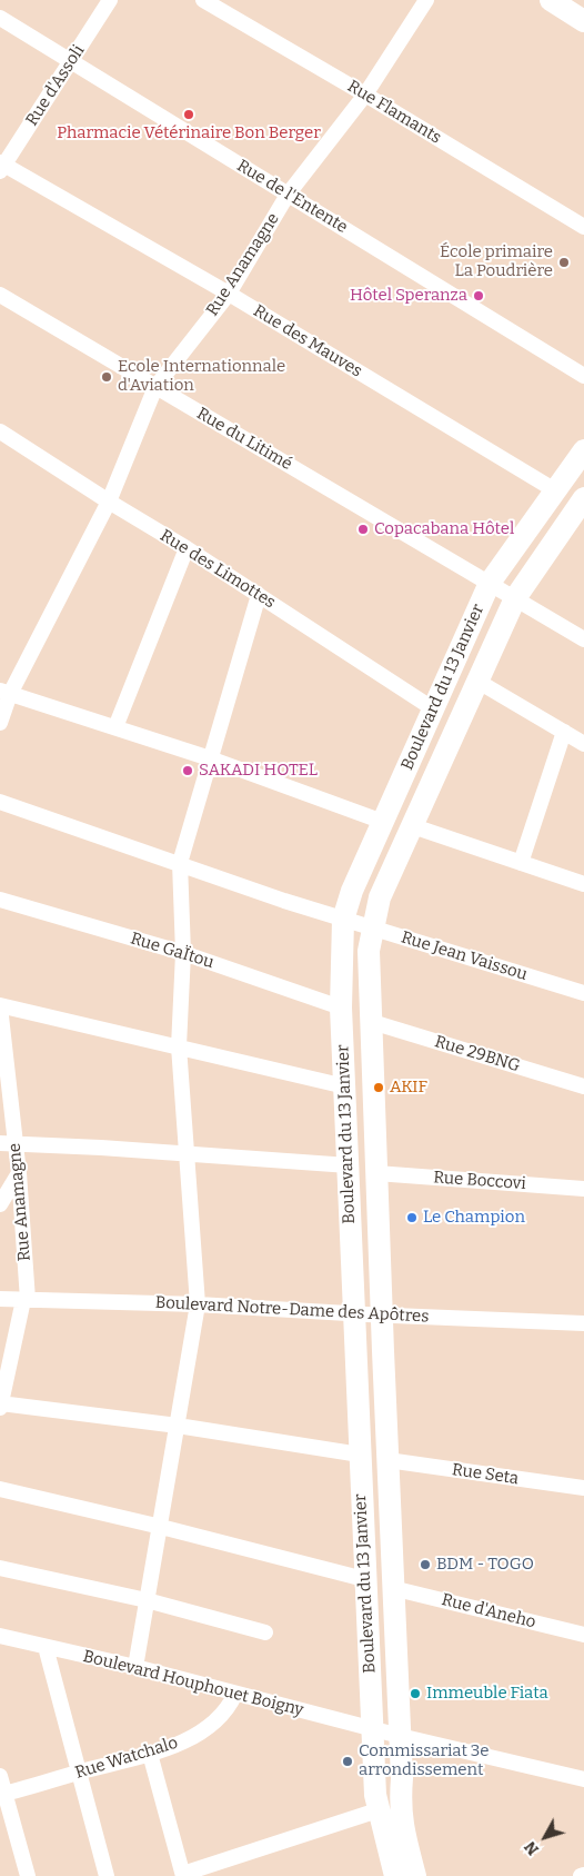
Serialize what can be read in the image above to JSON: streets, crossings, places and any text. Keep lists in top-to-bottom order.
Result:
{
  "streets": {
    "highway": ["Boulevard du 13 Janvier"],
    "street": [
      "Rue d'Assoli",
      "Rue Flamants",
      "Rue de l'Entente",
      "Rue Anamagne",
      "Rue des Mauves",
      "Rue du Litimé",
      "Rue des Limottes",
      "Rue GaÏtou",
      "Rue Jean Vaissou",
      "Rue 29BNG",
      "Rue Boccovi",
      "Boulevard Notre-Dame des Apôtres",
      "Rue Seta",
      "Rue d'Aneho",
      "Boulevard Houphouet Boigny",
      "Rue Watchalo"
    ]
  },
  "crossings": [
    ["Rue d'Assoli", "Rue de l'Entente"],
    ["Rue d'Assoli", "Rue des Mauves"],
    ["Rue Flamants", "Rue Anamagne"],
    ["Rue de l'Entente", "Rue Anamagne"],
    ["Rue Anamagne", "Rue des Mauves"],
    ["Rue Anamagne", "Rue du Litimé"],
    ["Rue Anamagne", "Rue des Limottes"],
    ["Rue Anamagne", "Boulevard Notre-Dame des Apôtres"],
    ["Rue des Mauves", "Boulevard du 13 Janvier"],
    ["Rue du Litimé", "Boulevard du 13 Janvier"],
    ["Rue des Limottes", "Boulevard du 13 Janvier"],
    ["Boulevard du 13 Janvier", "Rue GaÏtou"],
    ["Boulevard du 13 Janvier", "Rue Jean Vaissou"],
    ["Boulevard du 13 Janvier", "Rue 29BNG"],
    ["Boulevard du 13 Janvier", "Rue Boccovi"],
    ["Boulevard du 13 Janvier", "Boulevard Notre-Dame des Apôtres"],
    ["Boulevard du 13 Janvier", "Rue Seta"],
    ["Boulevard du 13 Janvier", "Rue d'Aneho"],
    ["Boulevard du 13 Janvier", "Boulevard Houphouet Boigny"],
    ["Boulevard Houphouet Boigny", "Rue Watchalo"]
  ],
  "places": [
    "Pharmacie Vétérinaire Bon Berger",
    "École primaire La Poudrière",
    "Hôtel Speranza",
    "Ecole Internationnale d'Aviation",
    "Copacabana Hôtel",
    "SAKADI HOTEL",
    "AKIF",
    "Le Champion",
    "BDM - TOGO",
    "Immeuble Fiata",
    "Commissariat 3e arrondissement"
  ],
  "north": "bottom left"
}
